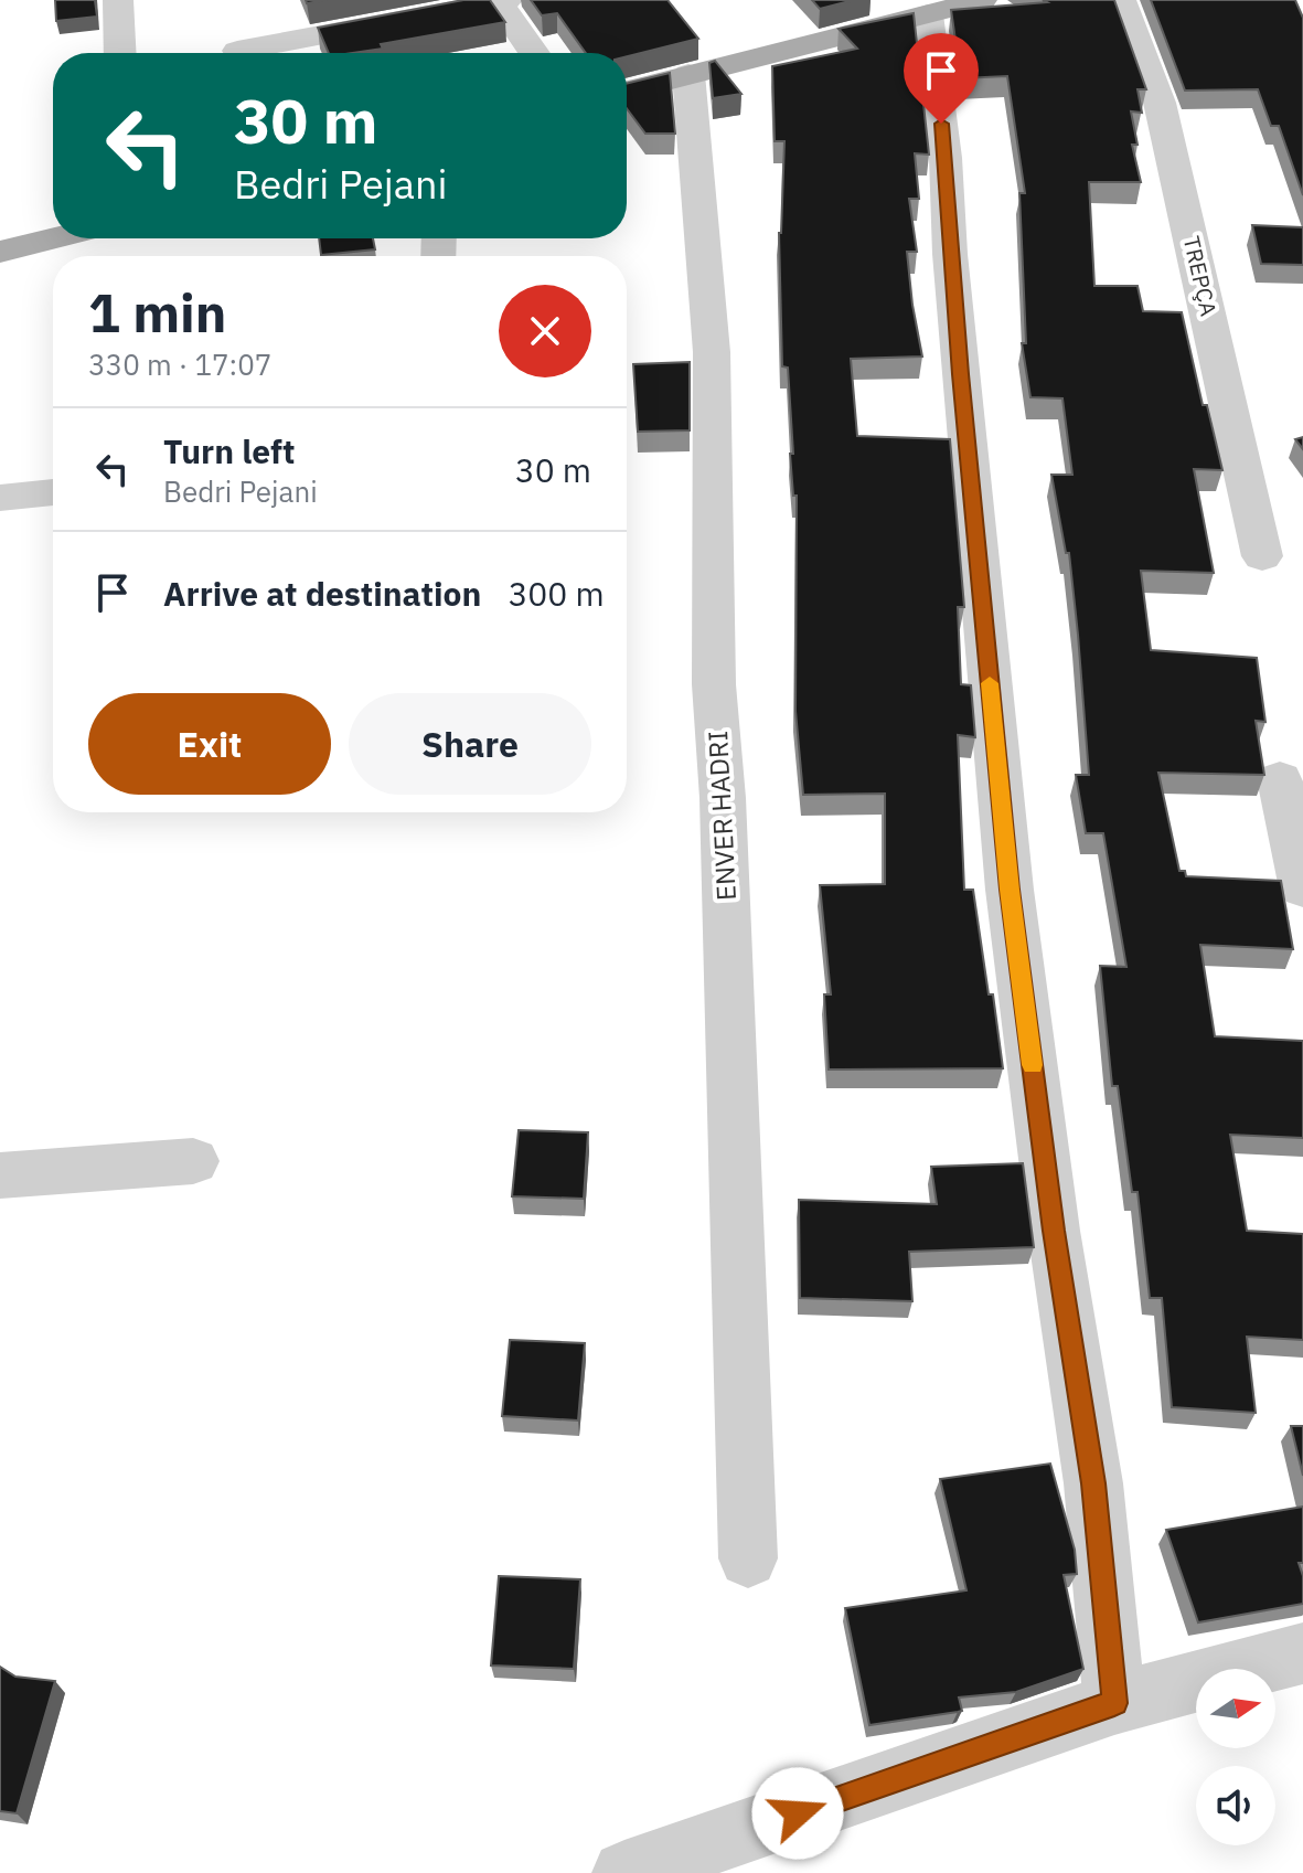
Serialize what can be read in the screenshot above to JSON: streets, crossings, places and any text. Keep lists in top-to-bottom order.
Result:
{
  "streets": {
    "street": ["TREPÇA", "ENVER HADRI"]
  },
  "north": "right",
  "page": {
    "turn": ["30 m", "Bedri Pejani"],
    "heading": ["1 min", "330 m · 17:07"],
    "list": [
      {
        "name": "Turn left",
        "note": "Bedri Pejani",
        "value": "30 m"
      },
      {
        "name": "Arrive at destination",
        "value": "300 m"
      }
    ],
    "buttons": ["Exit", "Share"]
  }
}
